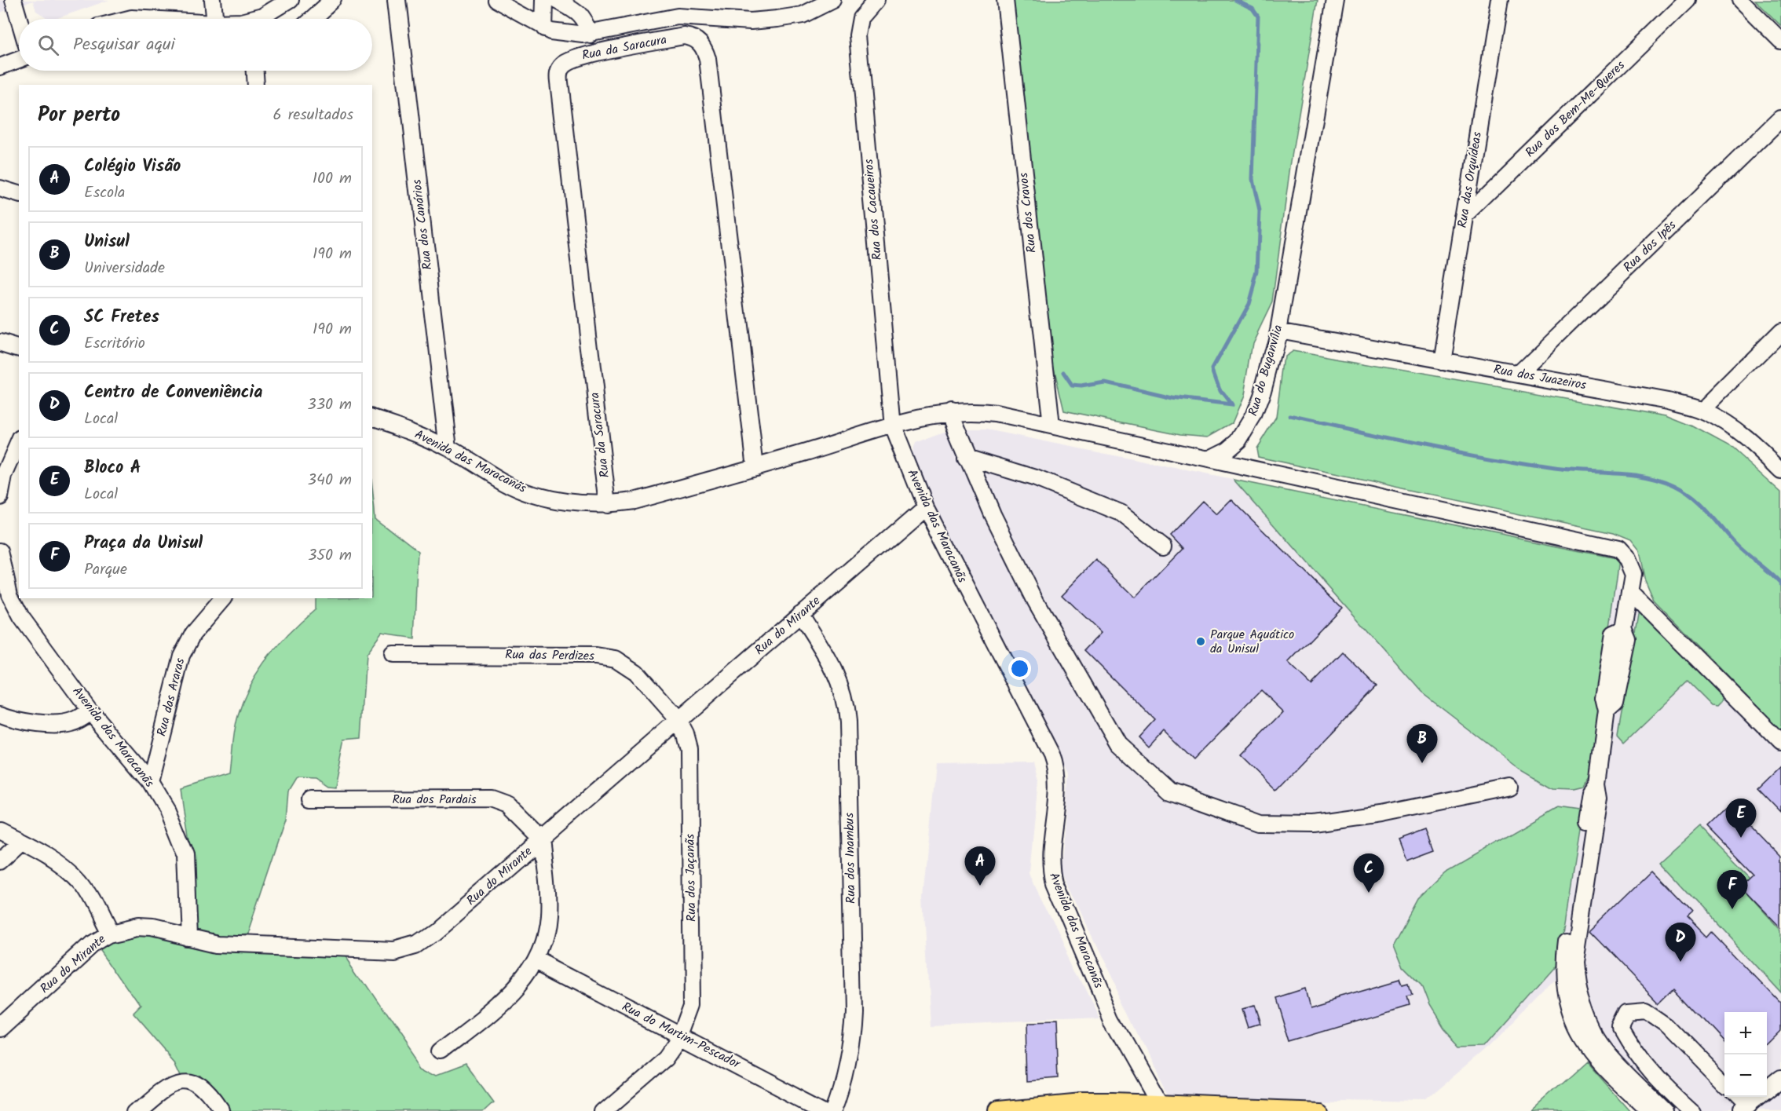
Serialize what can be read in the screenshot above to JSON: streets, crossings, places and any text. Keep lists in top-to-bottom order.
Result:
{
  "streets": {
    "street": [
      "Rua da Saracura",
      "Rua dos Bem-Me-Queres",
      "Rua das Orquídeas",
      "Rua dos Cacaueiros",
      "Rua dos Cravos",
      "Rua dos Canários",
      "Rua dos Ipês",
      "Rua do Buganvília",
      "Rua dos Juazeiros",
      "Avenida das Maracanãs",
      "Rua do Mirante",
      "Rua das Perdizes",
      "Rua das Araras",
      "Rua dos Pardais",
      "Rua dos Inambus",
      "Rua dos Jaçanãs",
      "Rua do Martim-Pescador"
    ]
  },
  "crossings": [
    ["Rua da Saracura", "Avenida das Maracanãs"],
    ["Rua dos Bem-Me-Queres", "Rua das Orquídeas"],
    ["Rua das Orquídeas", "Rua dos Juazeiros"],
    ["Rua dos Cacaueiros", "Avenida das Maracanãs"],
    ["Rua dos Canários", "Avenida das Maracanãs"],
    ["Rua dos Ipês", "Rua dos Juazeiros"],
    ["Rua do Buganvília", "Rua dos Juazeiros"],
    ["Avenida das Maracanãs", "Rua do Mirante"],
    ["Avenida das Maracanãs", "Rua das Araras"],
    ["Rua do Mirante", "Rua das Perdizes"],
    ["Rua do Mirante", "Rua dos Pardais"],
    ["Rua do Mirante", "Rua dos Inambus"],
    ["Rua do Mirante", "Rua dos Jaçanãs"],
    ["Rua das Perdizes", "Rua dos Jaçanãs"],
    ["Rua dos Jaçanãs", "Rua do Martim-Pescador"]
  ],
  "places": ["Parque Aquático da Unisul"],
  "page": {
    "search": "Pesquisar aqui",
    "heading": ["Por perto", "6 resultados"],
    "list": [
      {
        "mark": "A",
        "name": "Colégio Visão",
        "note": "Escola",
        "value": "100 m"
      },
      {
        "mark": "B",
        "name": "Unisul",
        "note": "Universidade",
        "value": "190 m"
      },
      {
        "mark": "C",
        "name": "SC Fretes",
        "note": "Escritório",
        "value": "190 m"
      },
      {
        "mark": "D",
        "name": "Centro de Conveniência",
        "note": "Local",
        "value": "330 m"
      },
      {
        "mark": "E",
        "name": "Bloco A",
        "note": "Local",
        "value": "340 m"
      },
      {
        "mark": "F",
        "name": "Praça da Unisul",
        "note": "Parque",
        "value": "350 m"
      }
    ],
    "pins": [
      "B",
      "E",
      "A",
      "C",
      "F",
      "D"
    ],
    "map_buttons": ["+", "−"]
  }
}
